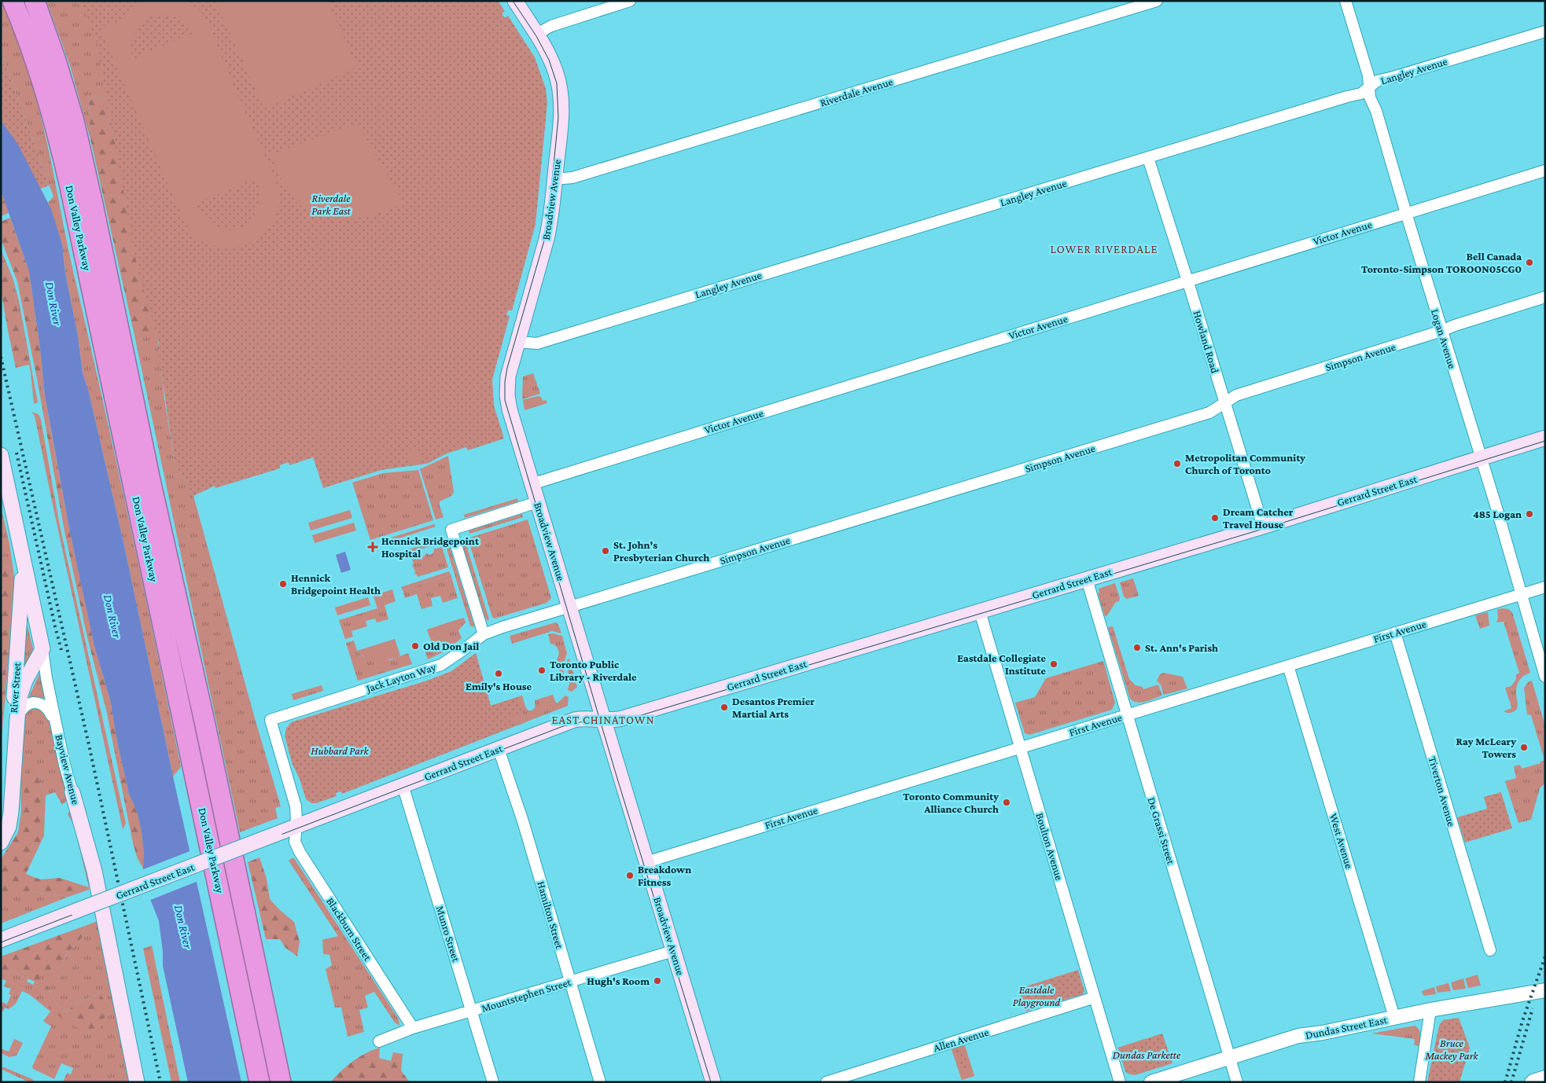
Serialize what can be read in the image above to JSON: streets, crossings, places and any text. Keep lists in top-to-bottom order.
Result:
{
  "streets": {
    "highway": ["Don Valley Parkway"],
    "main road": [
      "Broadview Avenue",
      "Gerrard Street East",
      "River Street",
      "Bayview Avenue"
    ],
    "street": [
      "Langley Avenue",
      "Riverdale Avenue",
      "Victor Avenue",
      "Logan Avenue",
      "Howland Road",
      "Simpson Avenue",
      "First Avenue",
      "Jack Layton Way",
      "Tiverton Avenue",
      "De Grassi Street",
      "West Avenue",
      "Boulton Avenue",
      "Hamilton Street",
      "Blackburn Street",
      "Munro Street",
      "Mountstephen Street",
      "Dundas Street East",
      "Allen Avenue"
    ]
  },
  "crossings": [
    ["Langley Avenue", "Broadview Avenue"],
    ["Langley Avenue", "Logan Avenue"],
    ["Langley Avenue", "Howland Road"],
    ["Riverdale Avenue", "Broadview Avenue"],
    ["Broadview Avenue", "Victor Avenue"],
    ["Broadview Avenue", "Simpson Avenue"],
    ["Broadview Avenue", "Gerrard Street East"],
    ["Broadview Avenue", "First Avenue"],
    ["Broadview Avenue", "Jack Layton Way"],
    ["Broadview Avenue", "Mountstephen Street"],
    ["Victor Avenue", "Logan Avenue"],
    ["Victor Avenue", "Howland Road"],
    ["Logan Avenue", "Simpson Avenue"],
    ["Logan Avenue", "Gerrard Street East"],
    ["Logan Avenue", "First Avenue"],
    ["Howland Road", "Simpson Avenue"],
    ["Howland Road", "Gerrard Street East"],
    ["Simpson Avenue", "Jack Layton Way"],
    ["Gerrard Street East", "De Grassi Street"],
    ["Gerrard Street East", "Boulton Avenue"],
    ["Gerrard Street East", "Hamilton Street"],
    ["Gerrard Street East", "Blackburn Street"],
    ["Gerrard Street East", "Munro Street"],
    ["First Avenue", "Tiverton Avenue"],
    ["First Avenue", "De Grassi Street"],
    ["First Avenue", "West Avenue"],
    ["First Avenue", "Boulton Avenue"],
    ["Jack Layton Way", "Blackburn Street"],
    ["River Street", "Bayview Avenue"],
    ["De Grassi Street", "Dundas Street East"],
    ["West Avenue", "Dundas Street East"],
    ["Boulton Avenue", "Allen Avenue"],
    ["Hamilton Street", "Mountstephen Street"],
    ["Blackburn Street", "Mountstephen Street"],
    ["Munro Street", "Mountstephen Street"]
  ],
  "districts": ["LOWER RIVERDALE", "EAST CHINATOWN"],
  "water": ["Don River"],
  "parks": [
    "Riverdale Park East",
    "Hubbard Park",
    "Eastdale Playground",
    "Bruce Mackey Park",
    "Dundas Parkette"
  ],
  "places": {
    "other": [
      "Bell Canada Toronto-Simpson TOROON05CG0",
      "Metropolitan Community Church of Toronto",
      "485 Logan",
      "Dream Catcher Travel House",
      "St. John's Presbyterian Church",
      "Hennick Bridgepoint Health",
      "Old Don Jail",
      "St. Ann's Parish",
      "Eastdale Collegiate Institute",
      "Toronto Public Library - Riverdale",
      "Emily's House",
      "Desantos Premier Martial Arts",
      "Ray McLeary Towers",
      "Toronto Community Alliance Church",
      "Breakdown Fitness",
      "Hugh's Room"
    ],
    "health": ["Hennick Bridgepoint Hospital"]
  }
}
